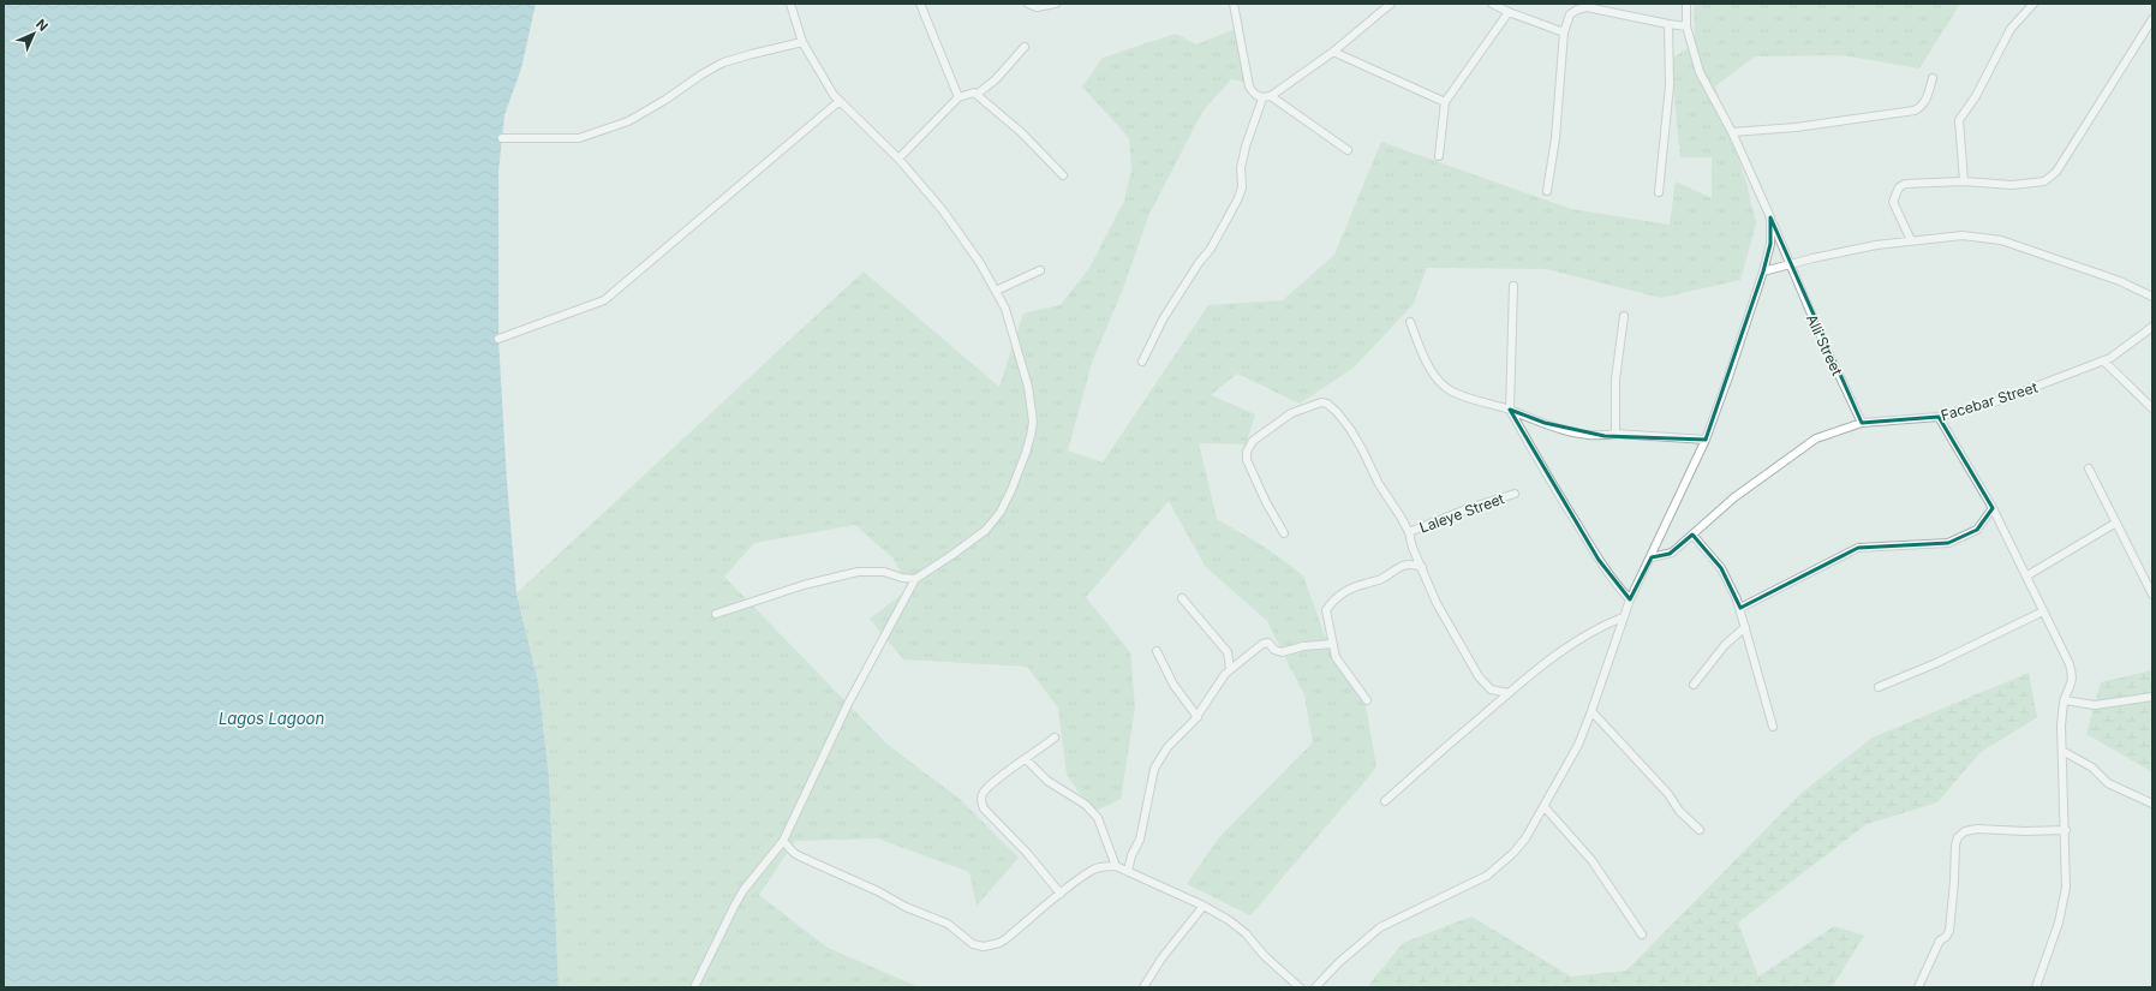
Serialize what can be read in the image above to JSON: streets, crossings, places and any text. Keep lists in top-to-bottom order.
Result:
{
  "streets": {
    "street": ["Alli Street", "Facebar Street", "Laleye Street"]
  },
  "crossings": [
    ["Alli Street", "Facebar Street"]
  ],
  "water": ["Lagos Lagoon"],
  "north": "top right"
}
